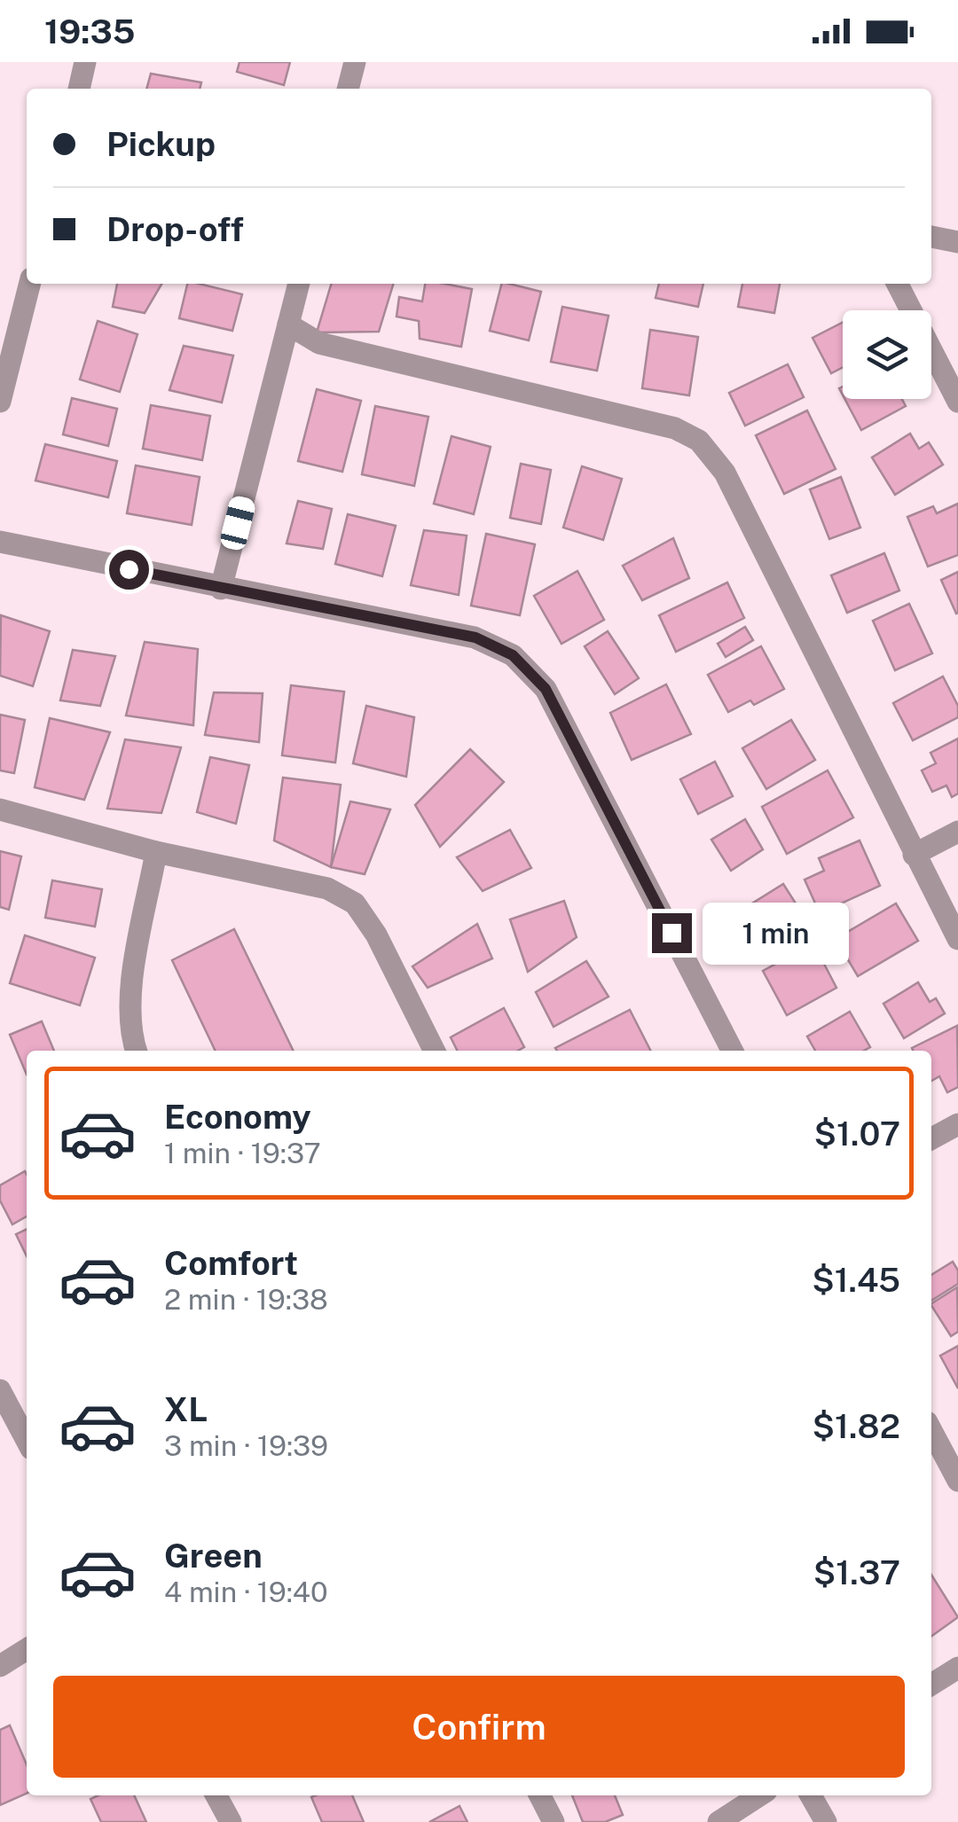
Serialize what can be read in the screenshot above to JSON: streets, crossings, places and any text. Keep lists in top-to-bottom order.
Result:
{
  "page": {
    "status": "19:35",
    "banner": ["Pickup", "Drop-off"],
    "bubble": "1 min",
    "list": [
      {
        "name": "Economy",
        "note": "1 min · 19:37",
        "value": "$1.07"
      },
      {
        "name": "Comfort",
        "note": "2 min · 19:38",
        "value": "$1.45"
      },
      {
        "name": "XL",
        "note": "3 min · 19:39",
        "value": "$1.82"
      },
      {
        "name": "Green",
        "note": "4 min · 19:40",
        "value": "$1.37"
      }
    ],
    "buttons": "Confirm"
  }
}
